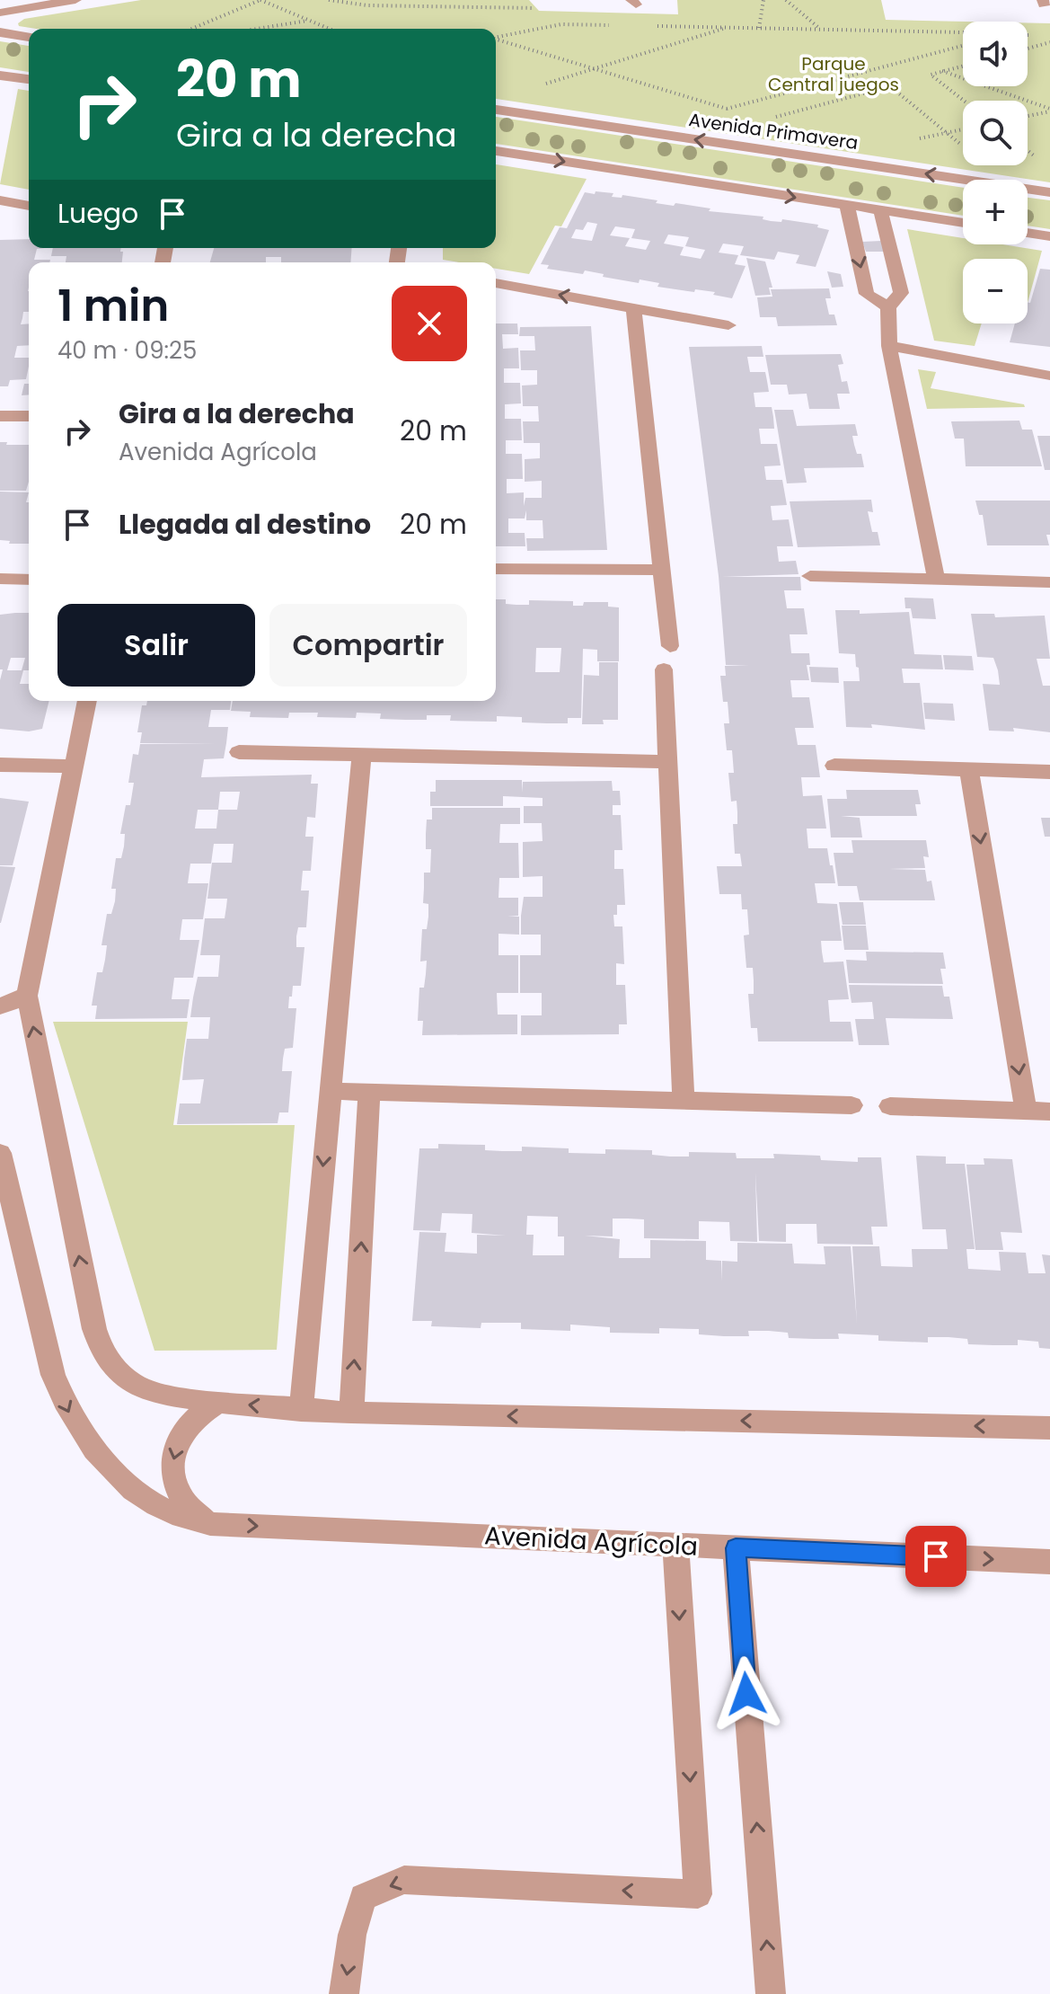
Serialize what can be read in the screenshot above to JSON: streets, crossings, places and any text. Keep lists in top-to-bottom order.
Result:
{
  "streets": {
    "street": ["Avenida Primavera", "Avenida Agrícola"]
  },
  "parks": ["Parque Central juegos"],
  "page": {
    "map_buttons": ["+", "−"],
    "turn": ["20 m", "Gira a la derecha"],
    "then": "Luego",
    "heading": ["1 min", "40 m · 09:25"],
    "list": [
      {
        "name": "Gira a la derecha",
        "note": "Avenida Agrícola",
        "value": "20 m"
      },
      {
        "name": "Llegada al destino",
        "value": "20 m"
      }
    ],
    "buttons": ["Salir", "Compartir"]
  }
}
